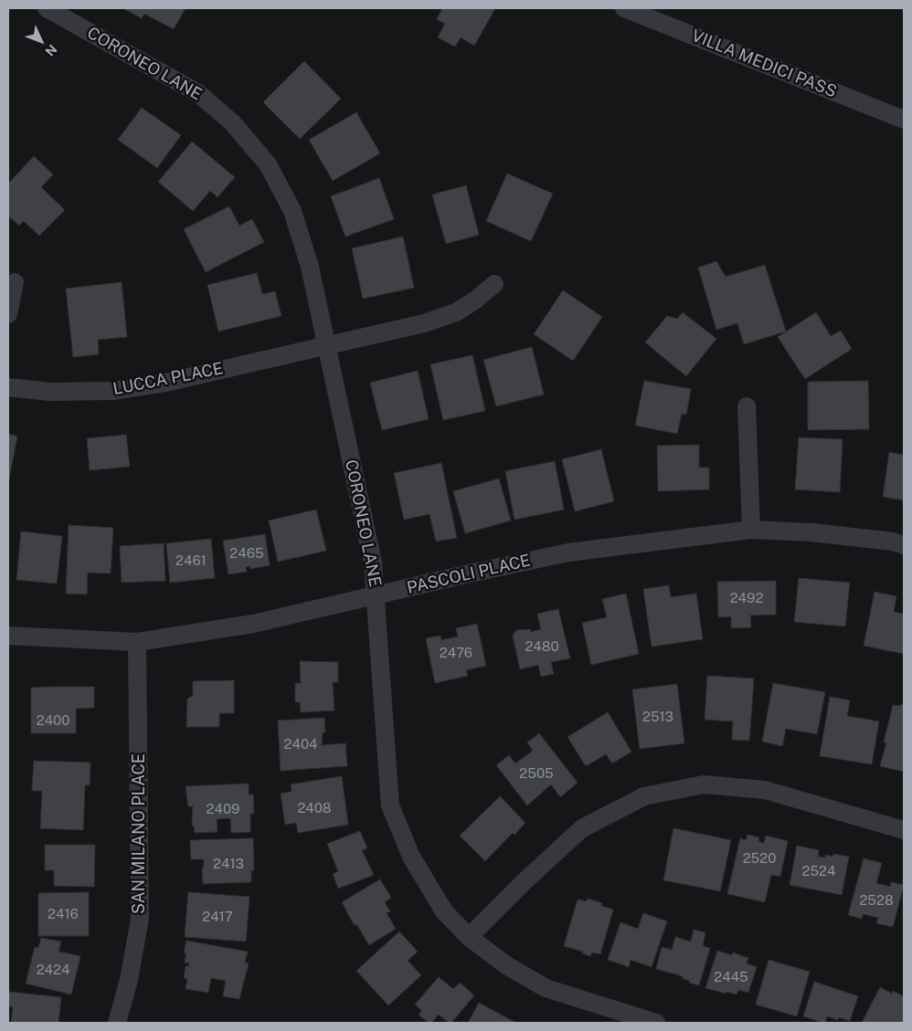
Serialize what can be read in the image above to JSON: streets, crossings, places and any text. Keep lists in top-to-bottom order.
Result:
{
  "streets": {
    "street": [
      "CORONEO LANE",
      "VILLA MEDICI PASS",
      "LUCCA PLACE",
      "PASCOLI PLACE",
      "SAN MILANO PLACE"
    ]
  },
  "crossings": [
    ["CORONEO LANE", "LUCCA PLACE"],
    ["CORONEO LANE", "PASCOLI PLACE"],
    ["PASCOLI PLACE", "SAN MILANO PLACE"]
  ],
  "house_numbers": [
    "2465",
    "2461",
    "2492",
    "2480",
    "2476",
    "2513",
    "2400",
    "2404",
    "2505",
    "2408",
    "2409",
    "2520",
    "2413",
    "2524",
    "2528",
    "2416",
    "2417",
    "2424",
    "2445"
  ],
  "north": "bottom right"
}
